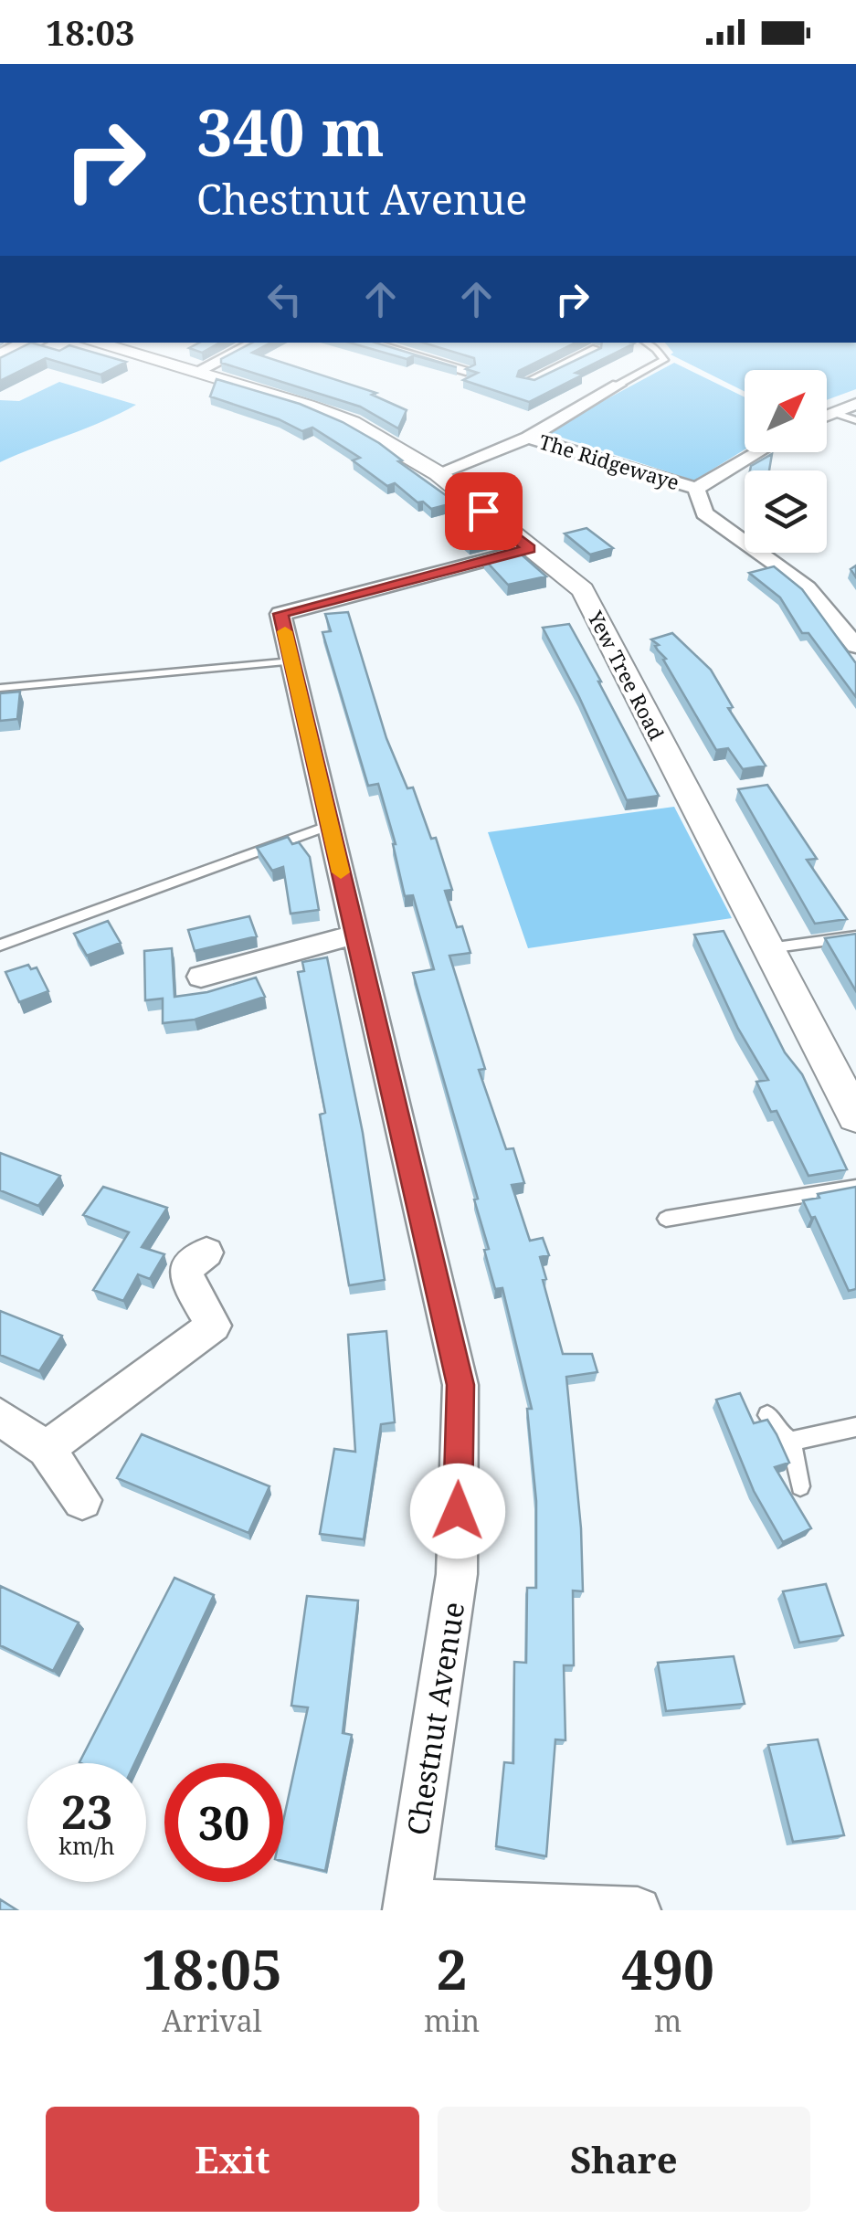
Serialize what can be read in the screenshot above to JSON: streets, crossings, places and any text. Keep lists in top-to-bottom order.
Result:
{
  "streets": {
    "street": ["The Ridgewaye", "Yew Tree Road", "Chestnut Avenue"]
  },
  "crossings": [
    ["The Ridgewaye", "Yew Tree Road"],
    ["Yew Tree Road", "Chestnut Avenue"]
  ],
  "north": "top right",
  "page": {
    "status": "18:03",
    "turn": ["340 m", "Chestnut Avenue"],
    "speed": "23 km/h",
    "limit": "30",
    "eta": [
      "18:05",
      "Arrival",
      "2",
      "min",
      "490",
      "m"
    ],
    "buttons": ["Exit", "Share"]
  }
}
